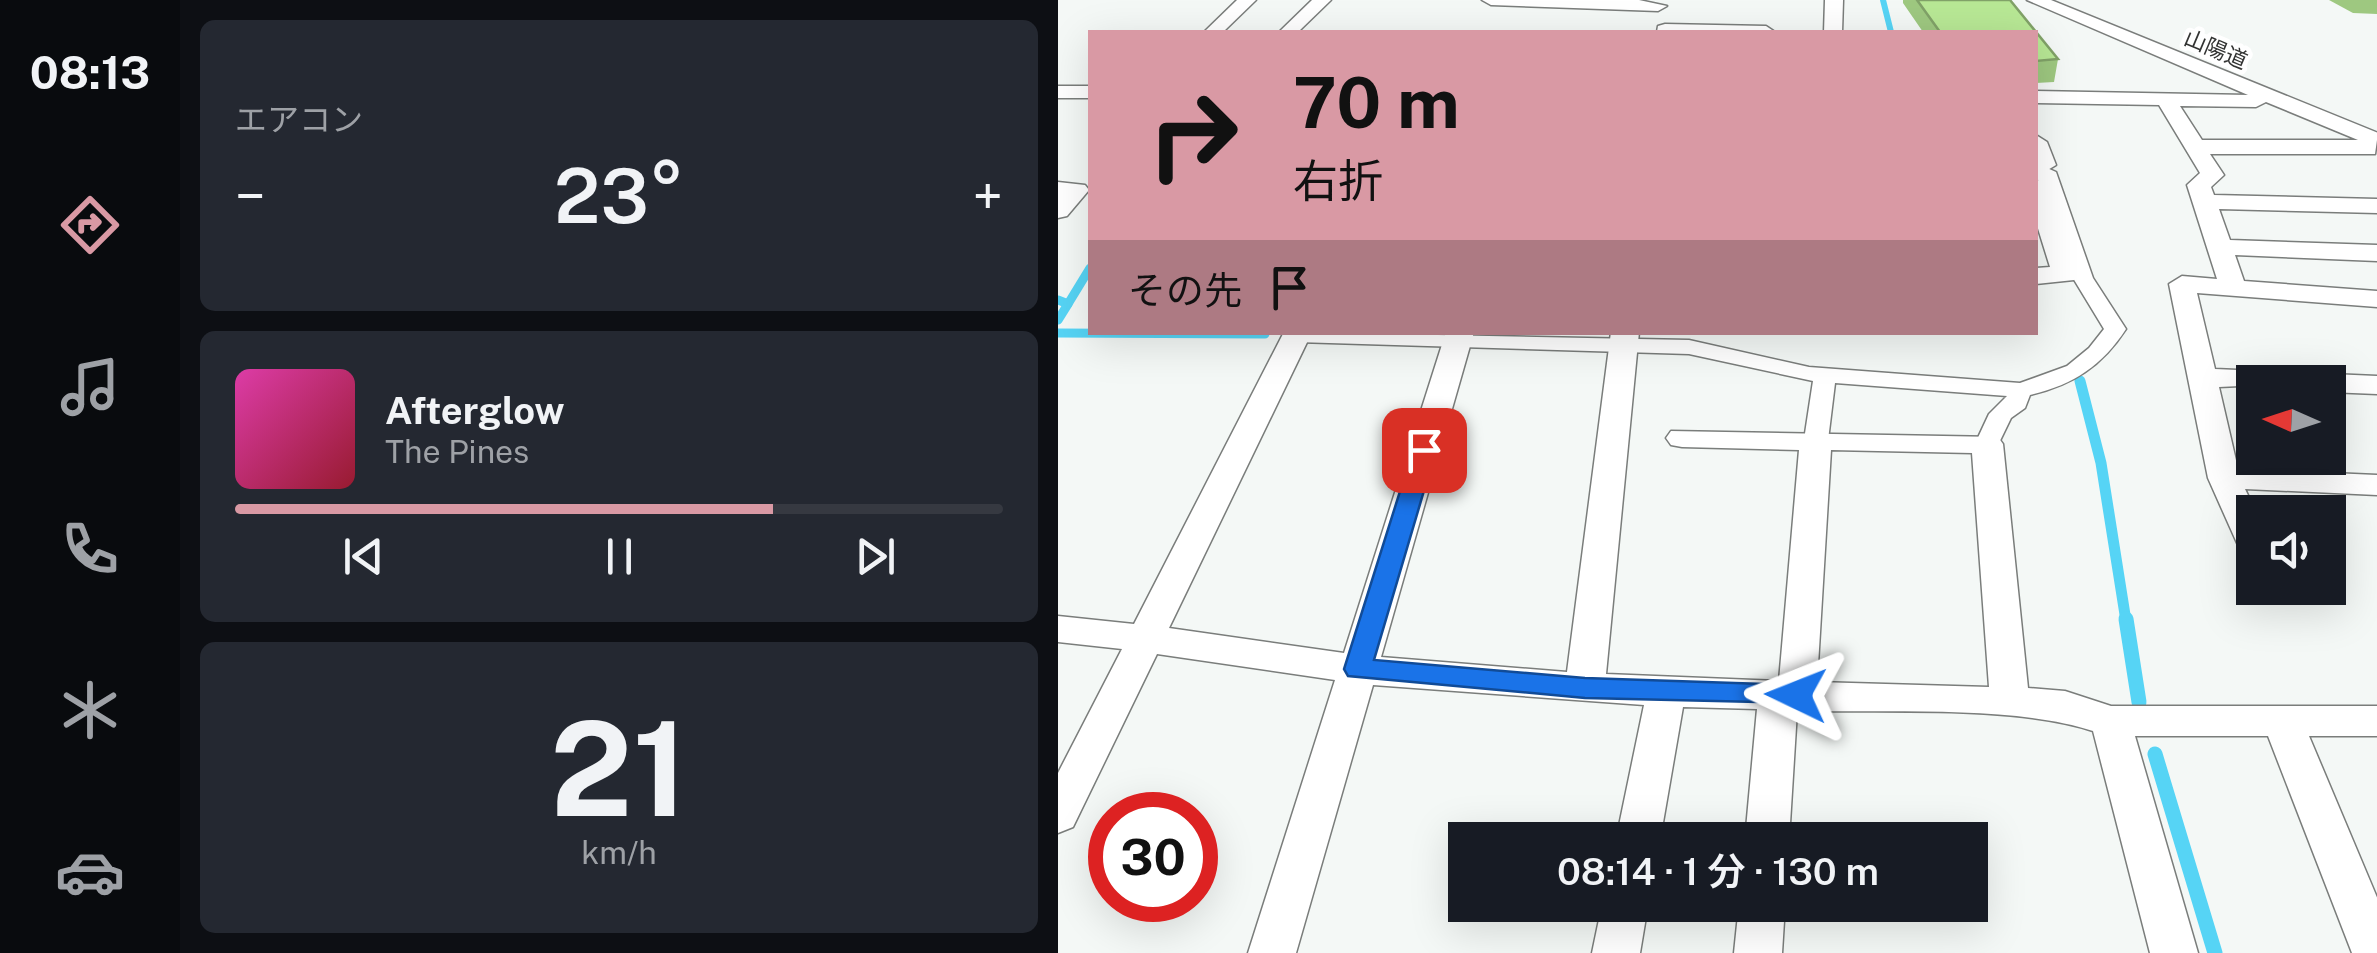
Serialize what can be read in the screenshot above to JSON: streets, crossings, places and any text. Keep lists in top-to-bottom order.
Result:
{
  "streets": {
    "street": ["山陽道"]
  },
  "north": "left",
  "page": {
    "tabs": "08:13",
    "tile": [
      "エアコン",
      ["21", "km/h"]
    ],
    "turn": ["70 m", "右折"],
    "heat": ["−", "23°", "+"],
    "then": "その先",
    "song": ["Afterglow", "The Pines"],
    "limit": "30",
    "trip": "08:14 · 1 分 · 130 m"
  }
}
